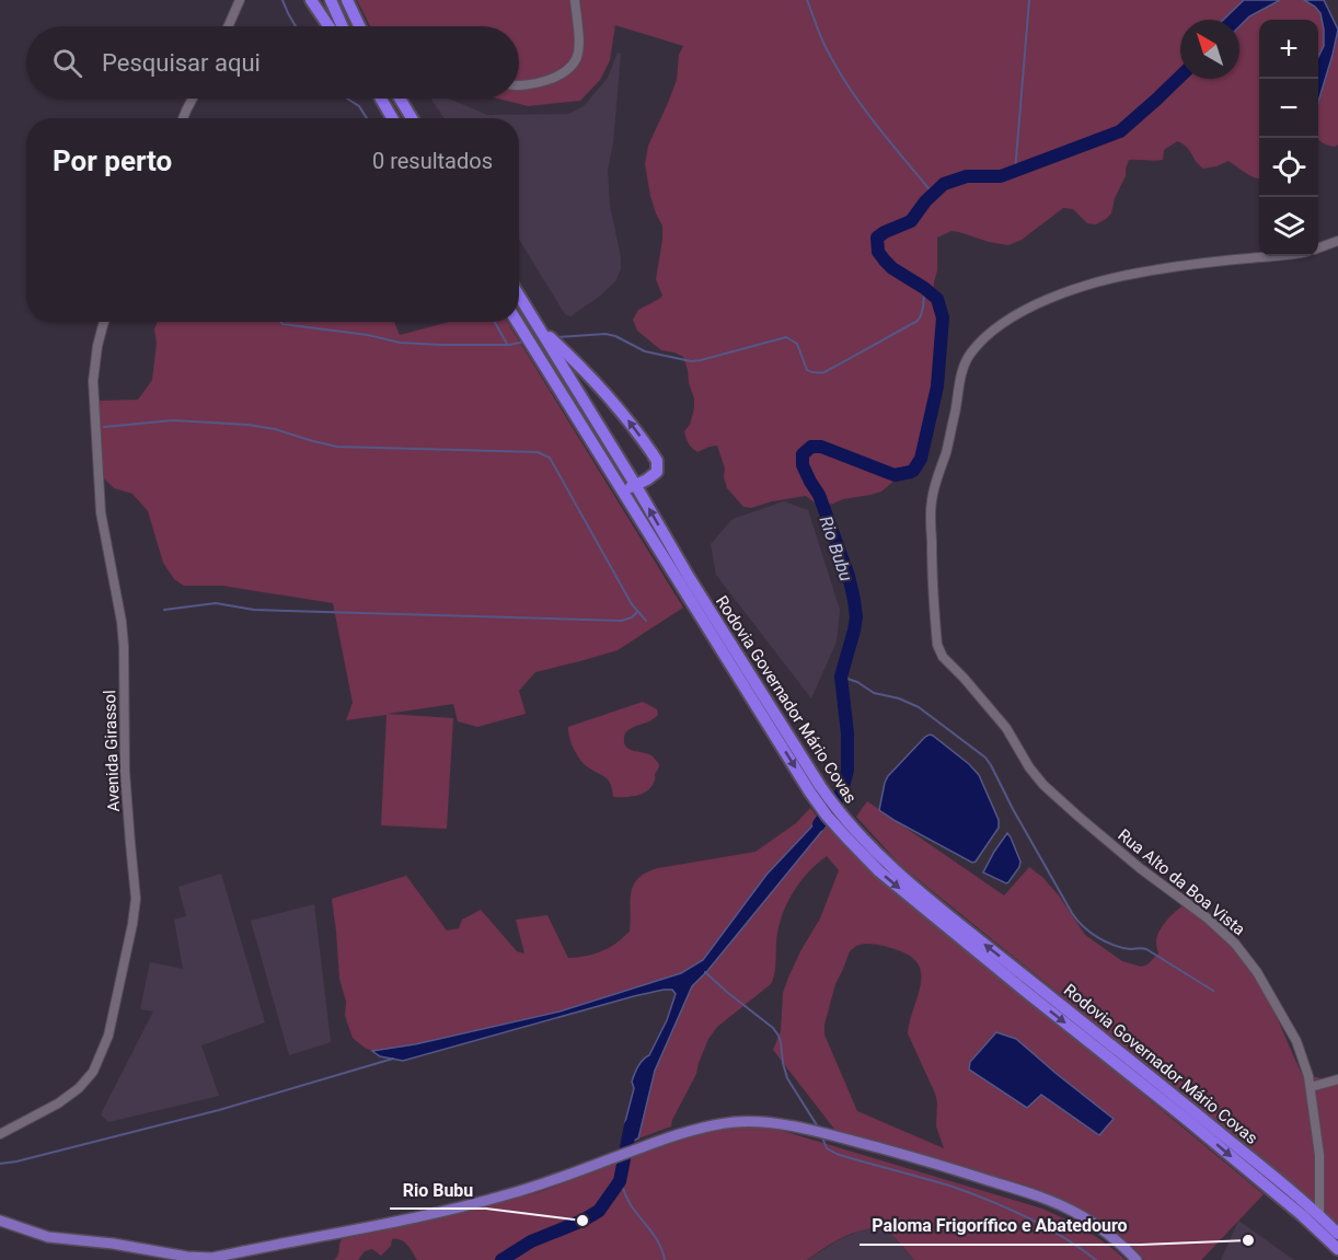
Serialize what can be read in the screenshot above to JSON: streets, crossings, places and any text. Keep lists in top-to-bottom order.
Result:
{
  "streets": {
    "highway": ["Rodovia Governador Mário Covas"],
    "street": ["Avenida Girassol", "Rua Alto da Boa Vista"]
  },
  "crossings": [
    ["Rodovia Governador Mário Covas", "Rua Alto da Boa Vista"]
  ],
  "water": ["Rio Bubu"],
  "places": ["Rio Bubu", "Paloma Frigorífico e Abatedouro"],
  "north": "top left",
  "page": {
    "map_buttons": ["+", "−"],
    "search": "Pesquisar aqui",
    "heading": ["Por perto", "0 resultados"]
  }
}
